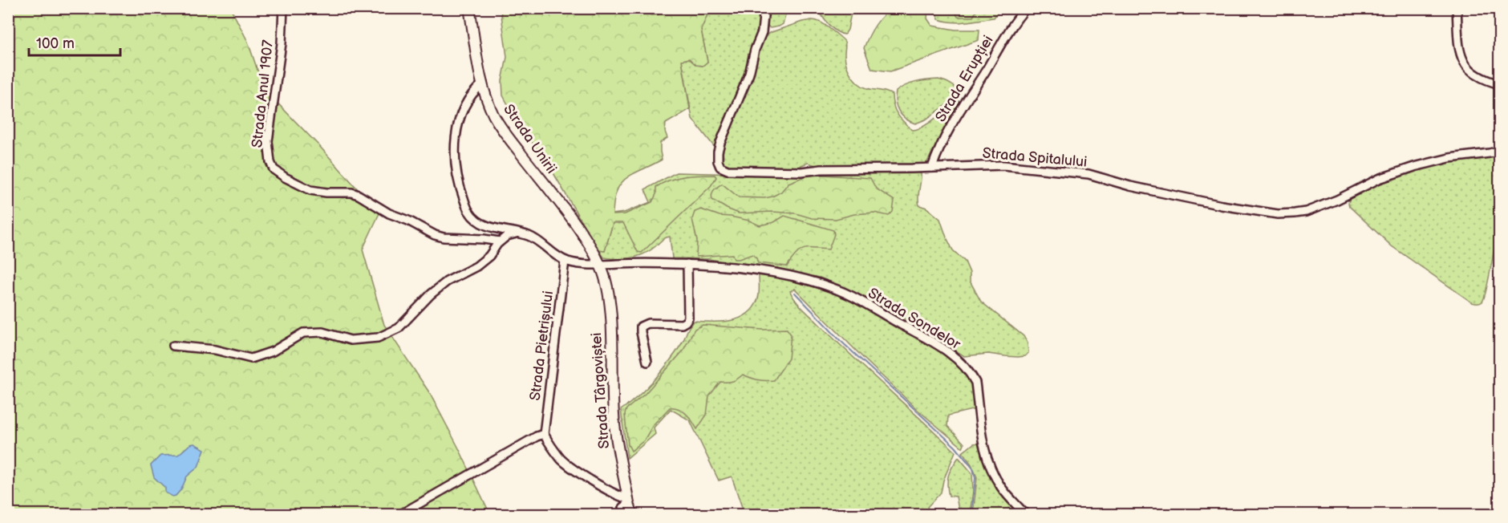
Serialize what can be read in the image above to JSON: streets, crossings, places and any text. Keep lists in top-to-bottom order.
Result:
{
  "streets": {
    "main road": ["Strada Unirii", "Strada Târgoviștei"],
    "street": [
      "Strada Erupției",
      "Strada Anul 1907",
      "Strada Spitalului",
      "Strada Sondelor",
      "Strada Pietrișului"
    ]
  },
  "crossings": [
    ["Strada Erupției", "Strada Spitalului"],
    ["Strada Unirii", "Strada Sondelor"],
    ["Strada Unirii", "Strada Târgoviștei"],
    ["Strada Sondelor", "Strada Târgoviștei"]
  ],
  "scale_bar": "100 m"
}
